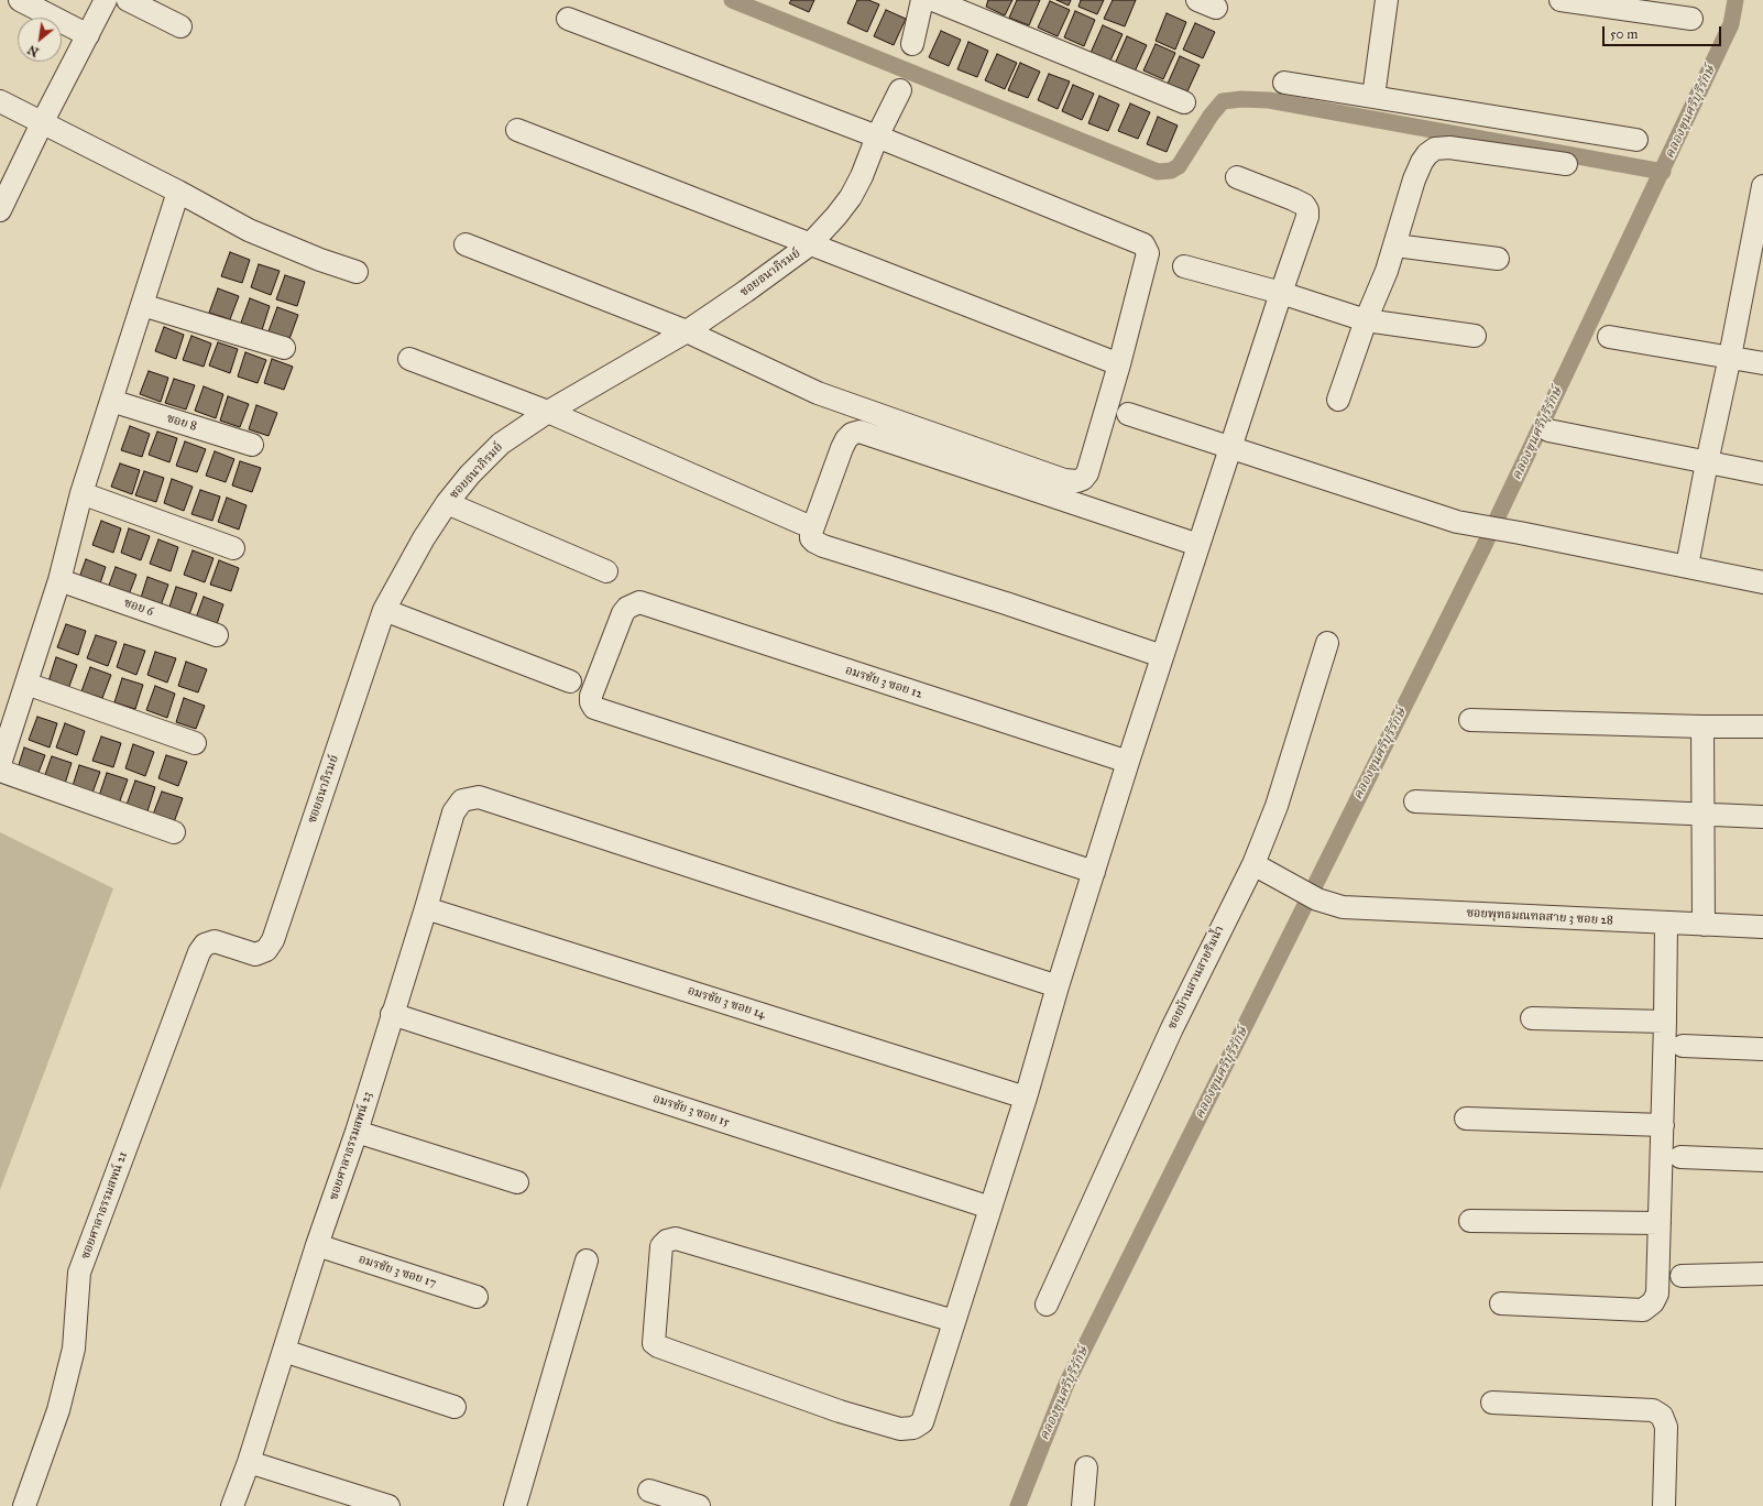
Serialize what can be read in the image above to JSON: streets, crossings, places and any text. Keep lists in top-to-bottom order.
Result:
{
  "streets": {
    "street": [
      "ซอยธนาภิรมย์",
      "ซอย 8",
      "ซอย 6",
      "อมรชัย 3 ซอย 12",
      "ซอยพุทธมณฑลสาย 3 ซอย 28",
      "ซอยบ้านสวนสวยริมน้ำ",
      "อมรชัย 3 ซอย 14",
      "อมรชัย 3 ซอย 15",
      "ซอยศาลาธรรมสพน์ 23",
      "ซอยศาลาธรรมสพน์ 21",
      "อมรชัย 3 ซอย 17"
    ]
  },
  "crossings": [
    ["ซอยธนาภิรมย์", "ซอยศาลาธรรมสพน์ 21"],
    ["ซอยพุทธมณฑลสาย 3 ซอย 28", "ซอยบ้านสวนสวยริมน้ำ"],
    ["อมรชัย 3 ซอย 14", "ซอยศาลาธรรมสพน์ 23"],
    ["อมรชัย 3 ซอย 15", "ซอยศาลาธรรมสพน์ 23"],
    ["ซอยศาลาธรรมสพน์ 23", "อมรชัย 3 ซอย 17"]
  ],
  "water": ["คลองขุนศรีบุรีรักษ์"],
  "scale_bar": "50 m",
  "north": "bottom left"
}
